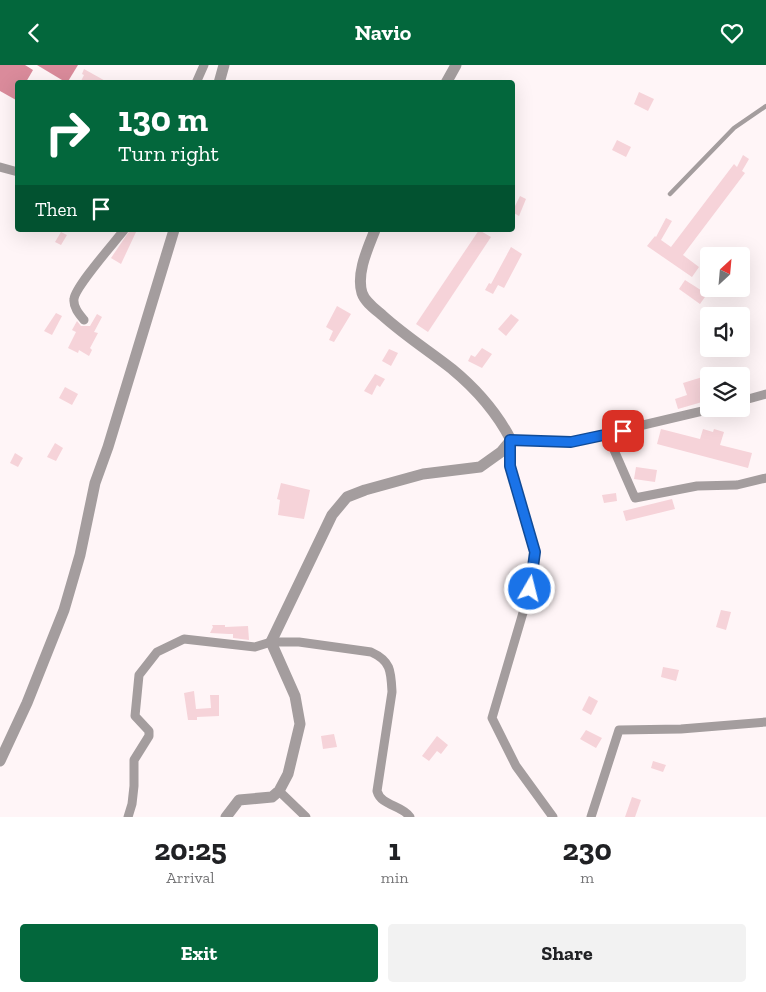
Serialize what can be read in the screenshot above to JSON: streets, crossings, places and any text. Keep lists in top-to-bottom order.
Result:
{
  "north": "top right",
  "page": {
    "header": "Navio",
    "turn": ["130 m", "Turn right"],
    "then": "Then",
    "eta": [
      "20:25",
      "Arrival",
      "1",
      "min",
      "230",
      "m"
    ],
    "buttons": ["Exit", "Share"]
  }
}
